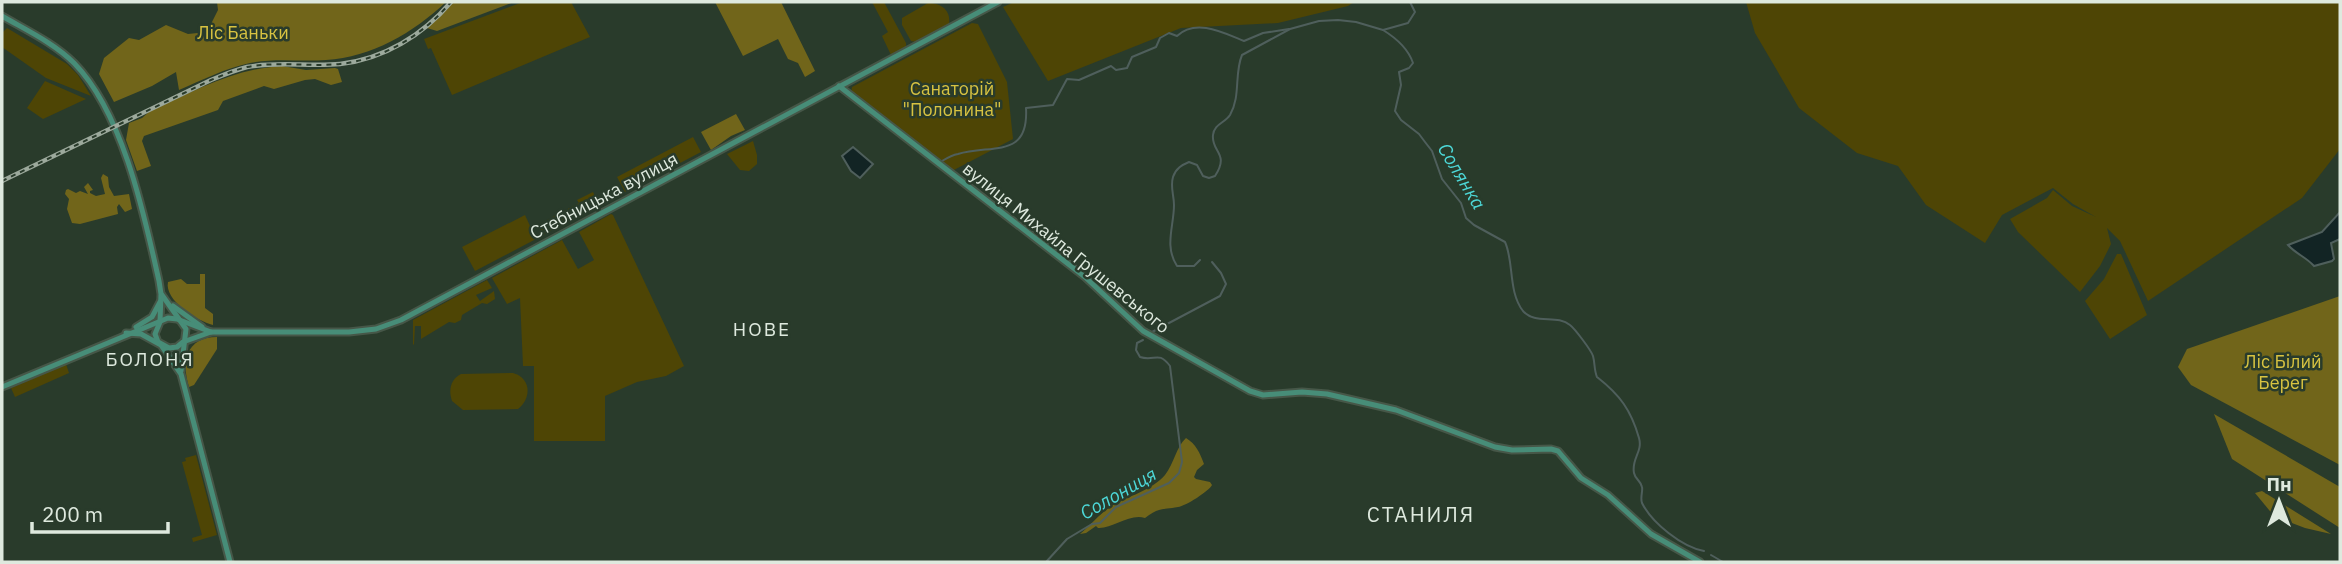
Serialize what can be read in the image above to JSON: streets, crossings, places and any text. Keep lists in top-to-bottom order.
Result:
{
  "streets": {
    "street": ["Стебницька вулиця", "вулиця Михайла Грушевського"]
  },
  "crossings": [
    ["Стебницька вулиця", "вулиця Михайла Грушевського"]
  ],
  "districts": ["НОВЕ", "БОЛОНЯ", "СТАНИЛЯ"],
  "water": ["Солянка", "Солониця"],
  "parks": ["Ліс Баньки", "Санаторій \"Полонина\"", "Ліс Білий Берег"],
  "scale_bar": "200 m",
  "north": "top"
}
